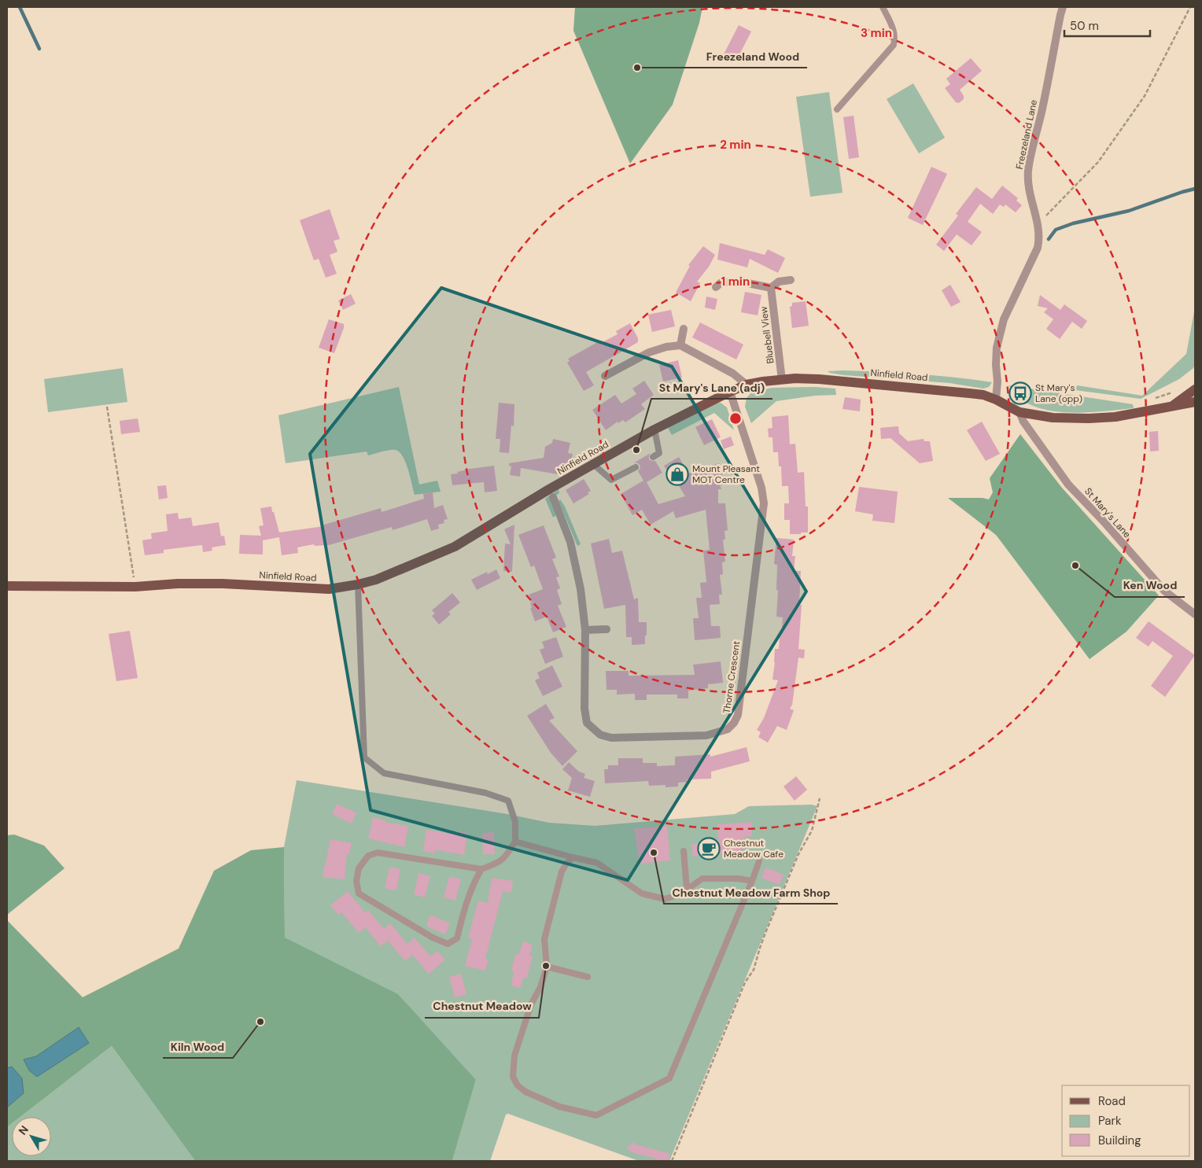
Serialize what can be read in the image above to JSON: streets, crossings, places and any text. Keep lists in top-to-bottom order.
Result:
{
  "streets": {
    "main road": ["Ninfield Road"],
    "street": [
      "Freezeland Lane",
      "Bluebell View",
      "St Mary's Lane",
      "Thorne Crescent"
    ]
  },
  "crossings": [
    ["Freezeland Lane", "Ninfield Road"],
    ["Bluebell View", "Ninfield Road"],
    ["Ninfield Road", "St Mary's Lane"],
    ["Ninfield Road", "Thorne Crescent"]
  ],
  "places": {
    "other": [
      "Freezeland Wood",
      "St Mary's Lane (adj)",
      "Ken Wood",
      "Chestnut Meadow Farm Shop",
      "Chestnut Meadow",
      "Kiln Wood"
    ],
    "bus stop": ["St Mary's Lane (opp)"],
    "shop": ["Mount Pleasant MOT Centre"],
    "cafe": ["Chestnut Meadow Cafe"]
  },
  "legend": ["Road", "Park", "Building"],
  "scale_bar": "50 m",
  "north": "top left",
  "rings": ["3 min", "2 min", "1 min"]
}
